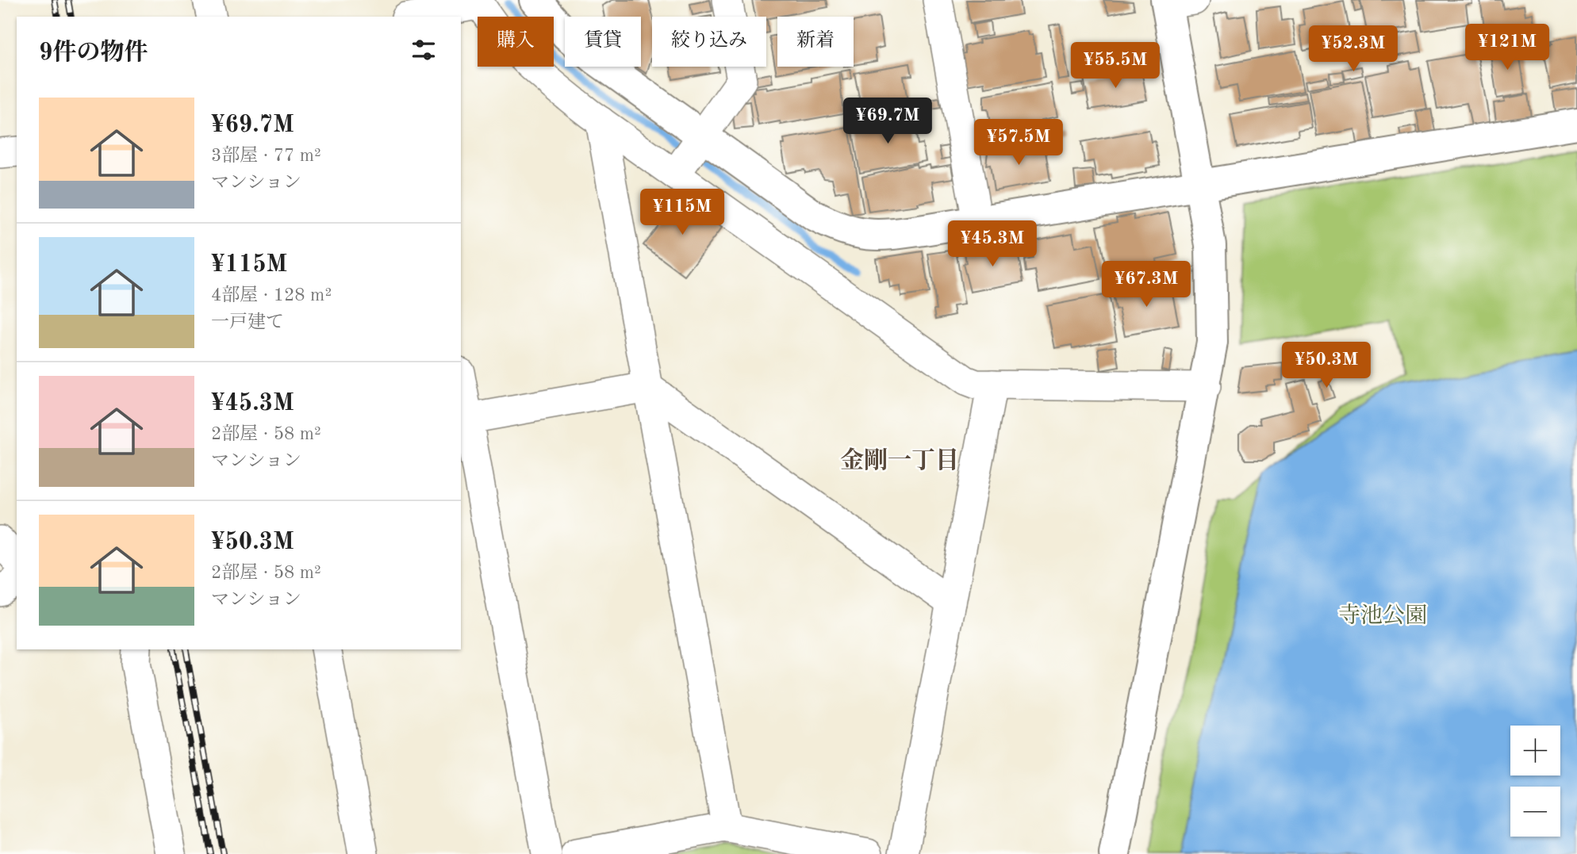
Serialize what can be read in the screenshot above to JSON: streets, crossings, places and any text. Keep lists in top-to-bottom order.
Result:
{
  "districts": ["金剛一丁目"],
  "parks": ["寺池公園"],
  "page": {
    "chip": [
      "購入",
      "賃貸",
      "絞り込み",
      "新着"
    ],
    "heading": "9件の物件",
    "price": [
      "¥121M",
      "¥52.3M",
      "¥55.5M",
      "¥69.7M",
      "¥57.5M",
      "¥115M",
      "¥45.3M",
      "¥67.3M",
      "¥50.3M"
    ],
    "list": [
      {
        "name": "¥69.7M",
        "note": "3部屋 · 77 m² · マンション"
      },
      {
        "name": "¥115M",
        "note": "4部屋 · 128 m² · 一戸建て"
      },
      {
        "name": "¥45.3M",
        "note": "2部屋 · 58 m² · マンション"
      },
      {
        "name": "¥50.3M",
        "note": "2部屋 · 58 m² · マンション"
      }
    ],
    "map_buttons": ["+", "−"]
  }
}
